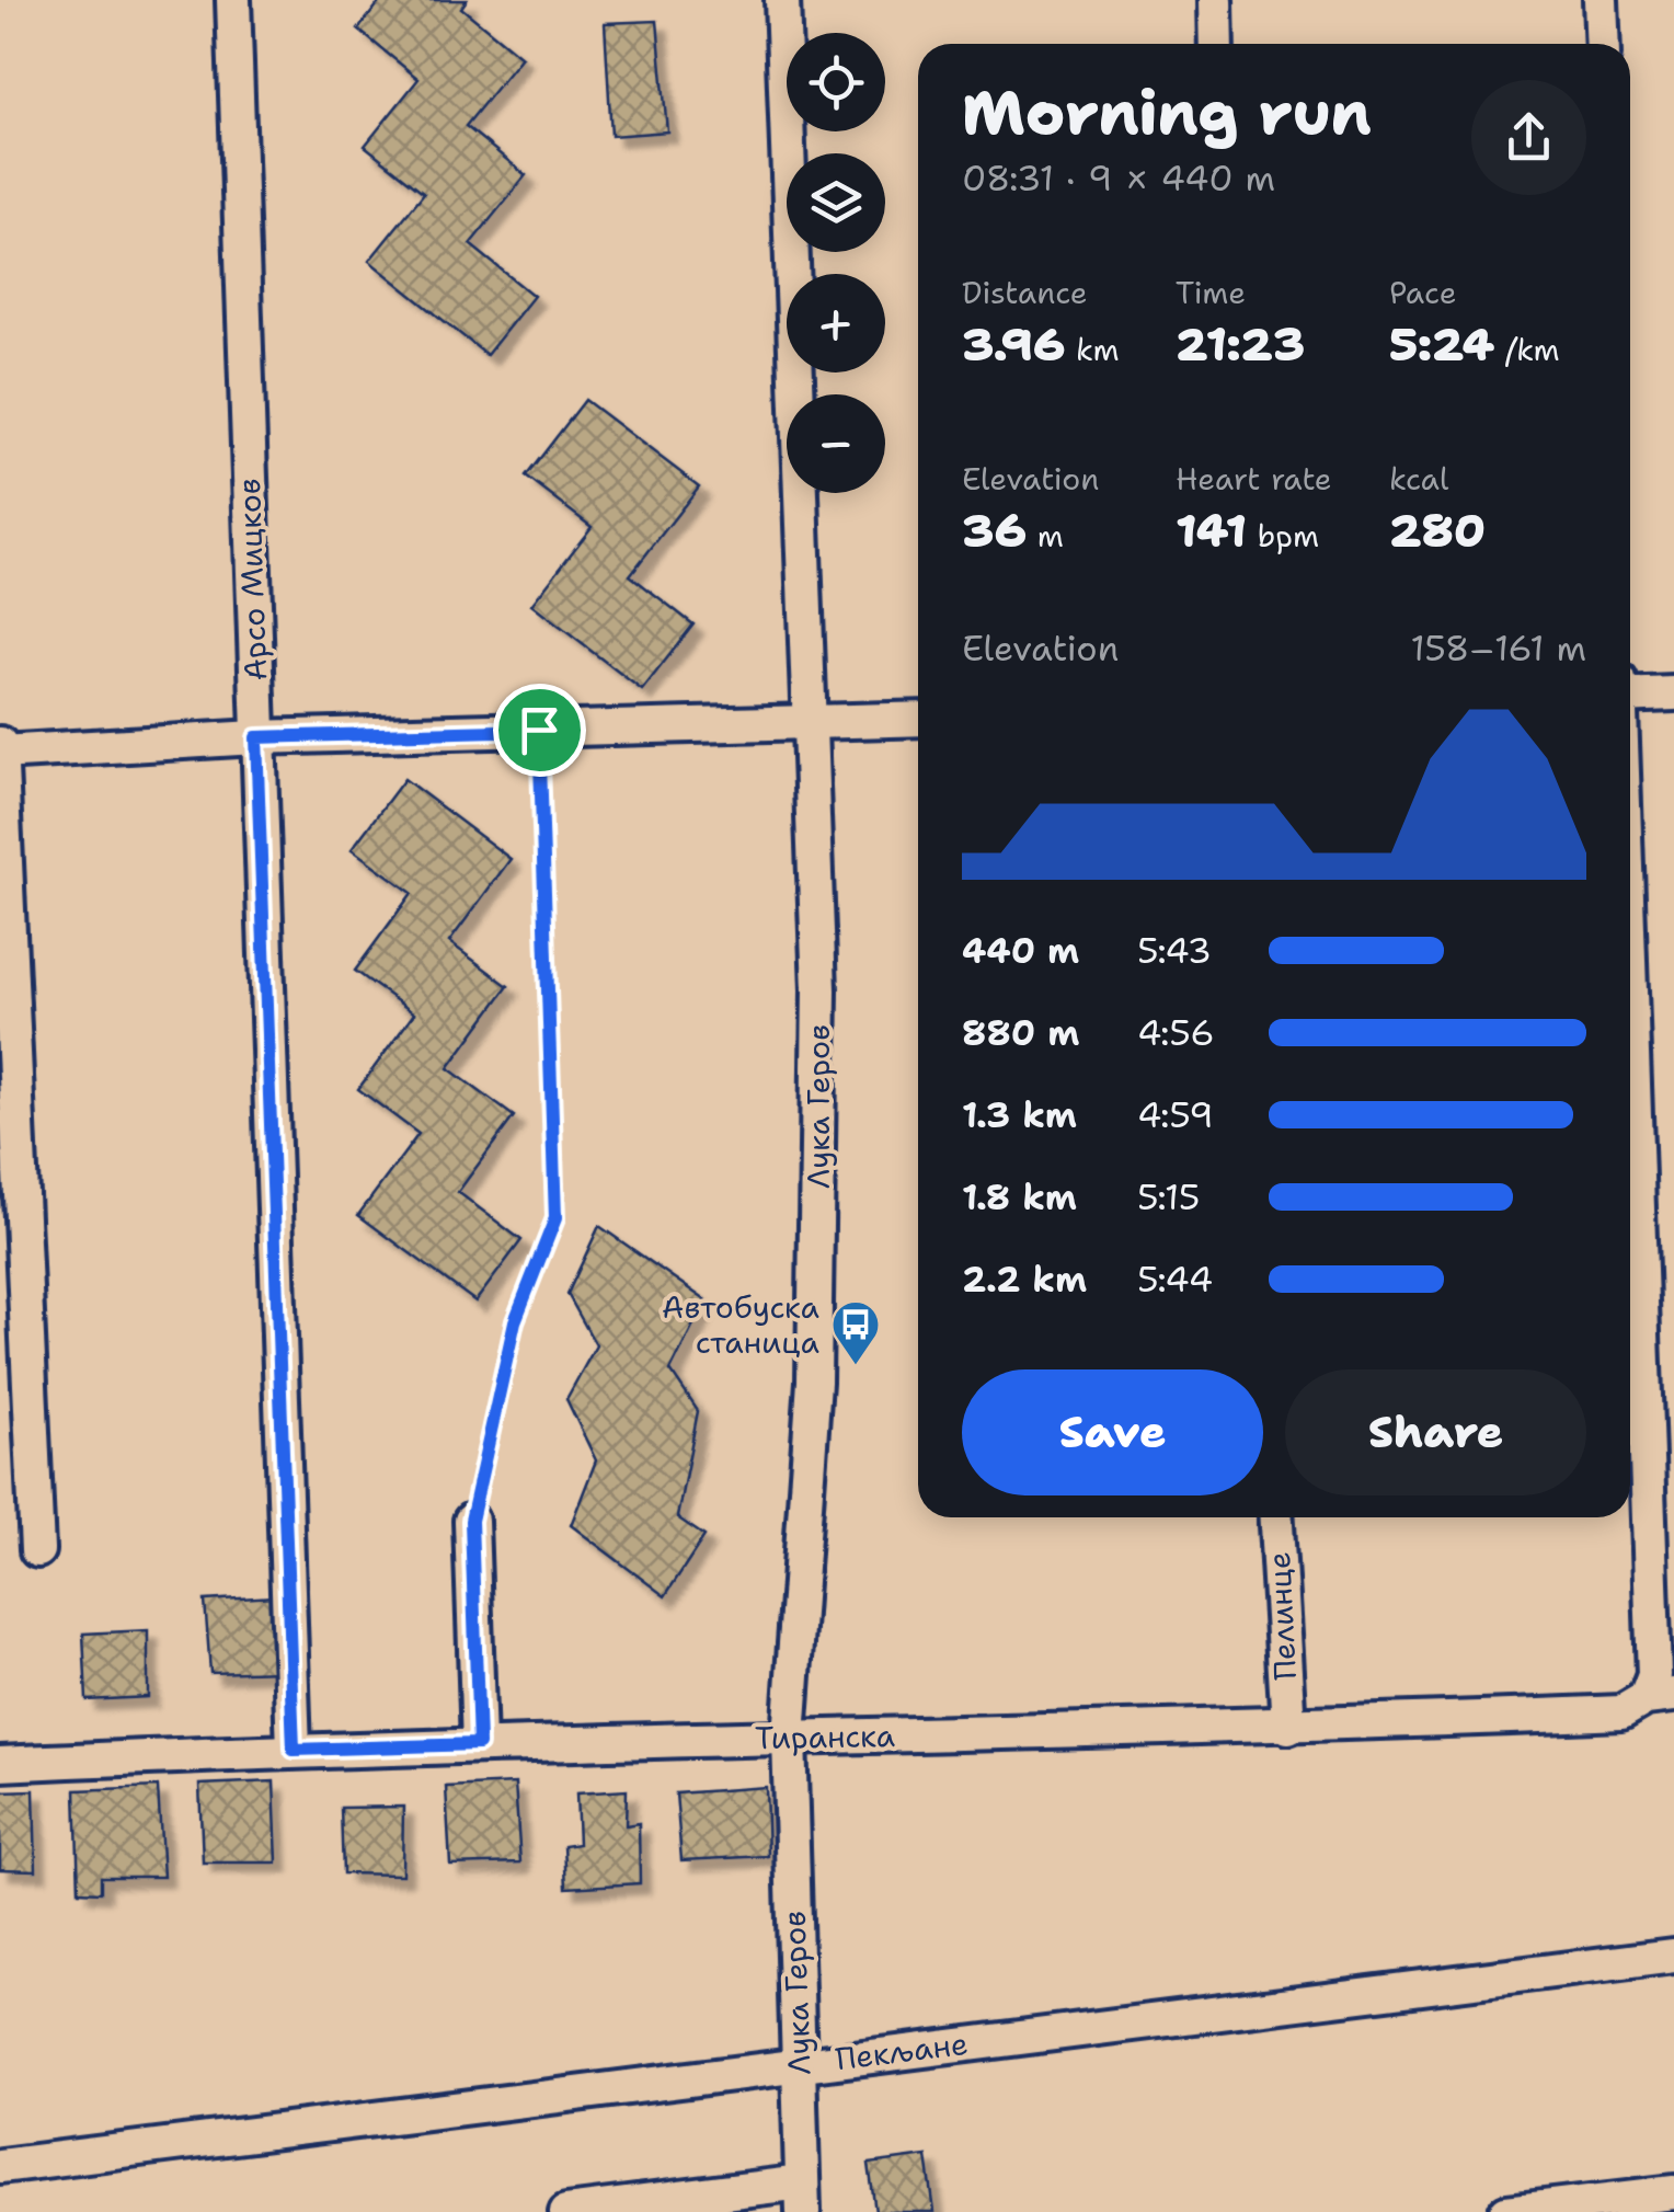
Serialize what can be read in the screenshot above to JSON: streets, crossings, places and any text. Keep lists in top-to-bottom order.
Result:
{
  "streets": {
    "street": [
      "Арсо Мицков",
      "Лука Геров",
      "Пелинце",
      "Тиранска",
      "Пекљане"
    ]
  },
  "crossings": [
    ["Арсо Мицков", "Тиранска"],
    ["Лука Геров", "Тиранска"],
    ["Лука Геров", "Пекљане"],
    ["Пелинце", "Тиранска"]
  ],
  "places": {
    "bus stop": ["Автобуска станица"]
  },
  "page": {
    "map_buttons": ["+", "−"],
    "heading": ["Morning run", "08:31 · 9 × 440 m"],
    "stats": [
      ["Distance", "3.96 km"],
      ["Time", "21:23"],
      ["Pace", "5:24 /km"],
      ["Elevation", "36 m"],
      ["Heart rate", "141 bpm"],
      ["kcal", "280"]
    ],
    "chart": ["Elevation", "158–161 m"],
    "list": [
      {
        "name": "440 m",
        "note": "5:43"
      },
      {
        "name": "880 m",
        "note": "4:56"
      },
      {
        "name": "1.3 km",
        "note": "4:59"
      },
      {
        "name": "1.8 km",
        "note": "5:15"
      },
      {
        "name": "2.2 km",
        "note": "5:44"
      }
    ],
    "buttons": ["Save", "Share"]
  }
}
